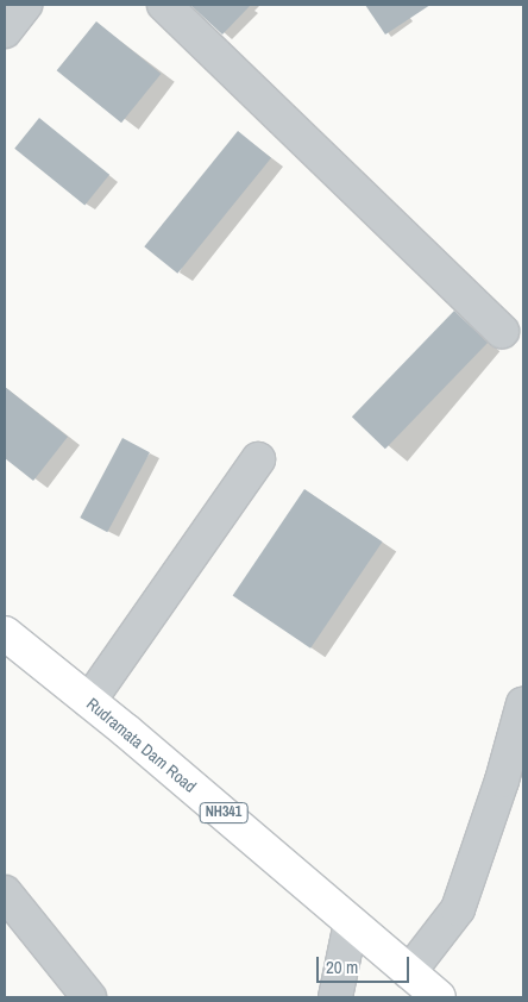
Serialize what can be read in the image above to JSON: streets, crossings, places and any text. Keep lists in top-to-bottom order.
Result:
{
  "streets": {
    "highway": ["Rudramata Dam Road", "NH341"]
  },
  "scale_bar": "20 m"
}
